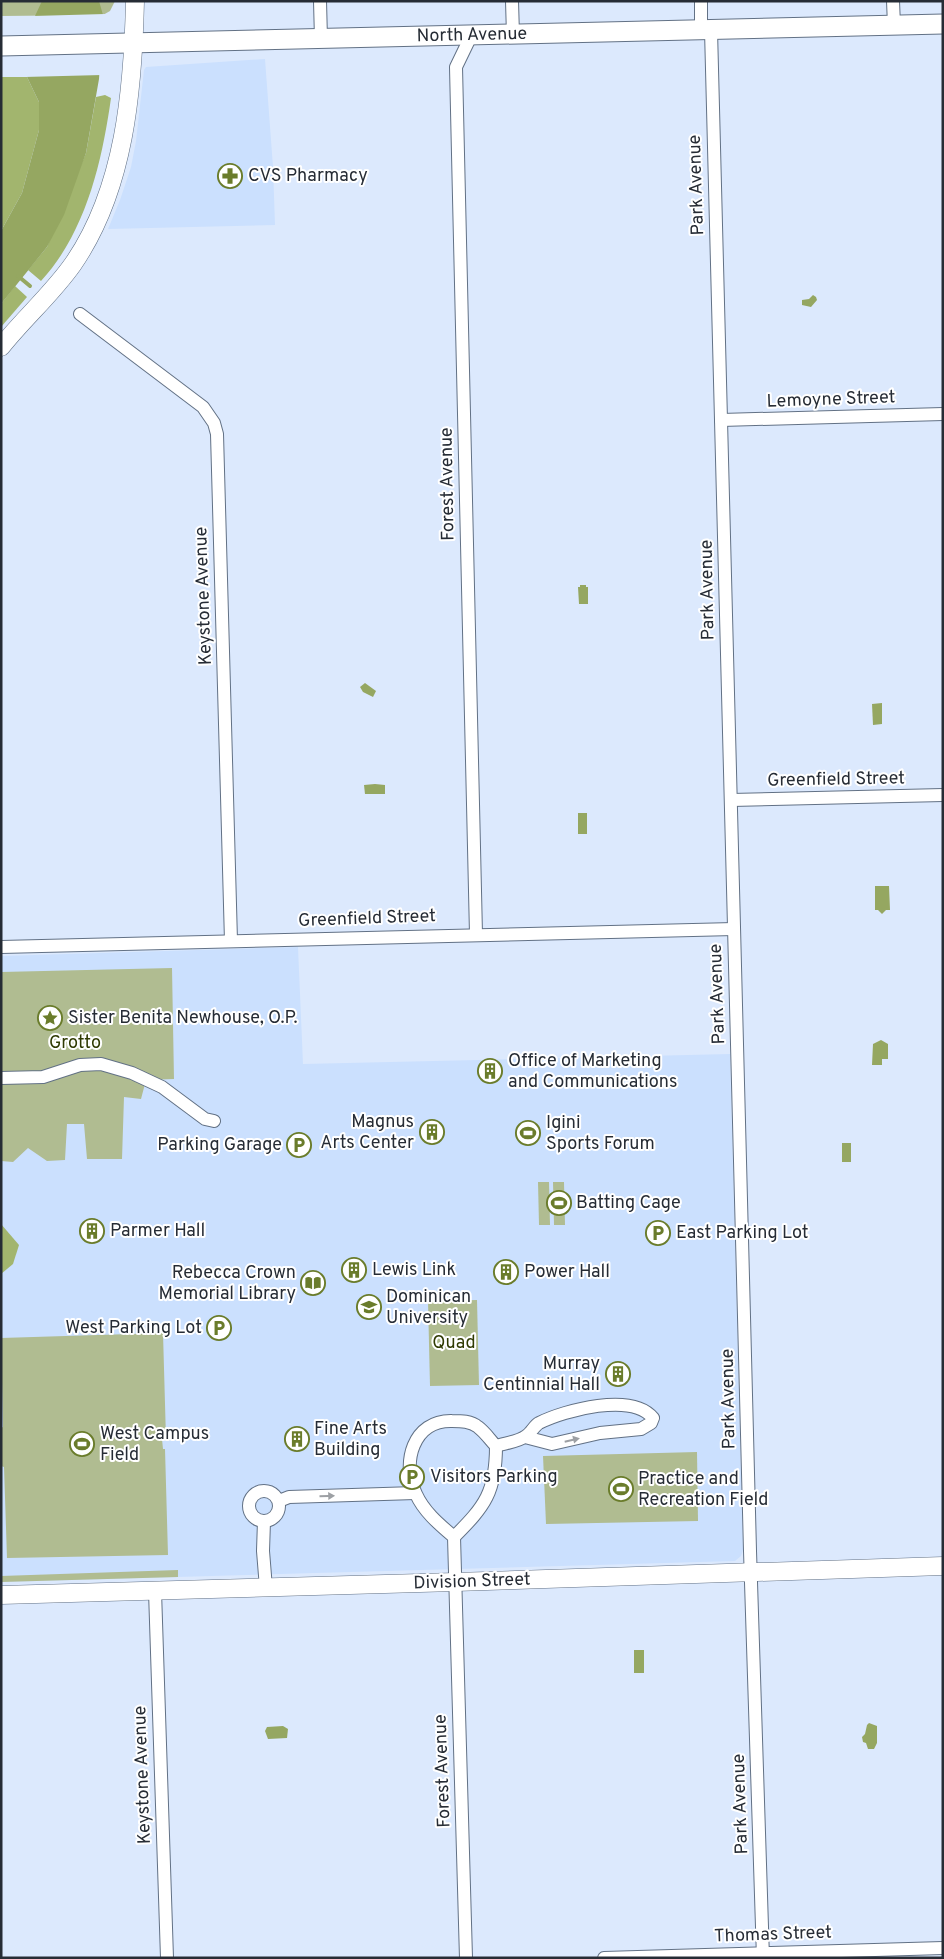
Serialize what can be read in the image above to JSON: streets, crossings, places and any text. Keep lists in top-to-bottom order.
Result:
{
  "streets": {
    "main road": ["North Avenue"],
    "street": [
      "Park Avenue",
      "Lemoyne Street",
      "Forest Avenue",
      "Keystone Avenue",
      "Greenfield Street",
      "Division Street",
      "Thomas Street"
    ]
  },
  "crossings": [
    ["North Avenue", "Park Avenue"],
    ["North Avenue", "Forest Avenue"],
    ["Park Avenue", "Lemoyne Street"],
    ["Park Avenue", "Greenfield Street"],
    ["Park Avenue", "Division Street"],
    ["Park Avenue", "Thomas Street"],
    ["Forest Avenue", "Greenfield Street"],
    ["Forest Avenue", "Division Street"],
    ["Keystone Avenue", "Greenfield Street"],
    ["Keystone Avenue", "Division Street"]
  ],
  "parks": ["Grotto", "Quad"],
  "places": {
    "pharmacy": ["CVS Pharmacy"],
    "place": ["Sister Benita Newhouse, O.P."],
    "building": [
      "Office of Marketing and Communications",
      "Magnus Arts Center",
      "Parmer Hall",
      "Lewis Link",
      "Power Hall",
      "Murray Centinnial Hall",
      "Fine Arts Building"
    ],
    "sports": [
      "Igini Sports Forum",
      "Batting Cage",
      "West Campus Field",
      "Practice and Recreation Field"
    ],
    "parking": [
      "Parking Garage",
      "East Parking Lot",
      "West Parking Lot",
      "Visitors Parking"
    ],
    "library": ["Rebecca Crown Memorial Library"],
    "school or university": ["Dominican University"]
  }
}
